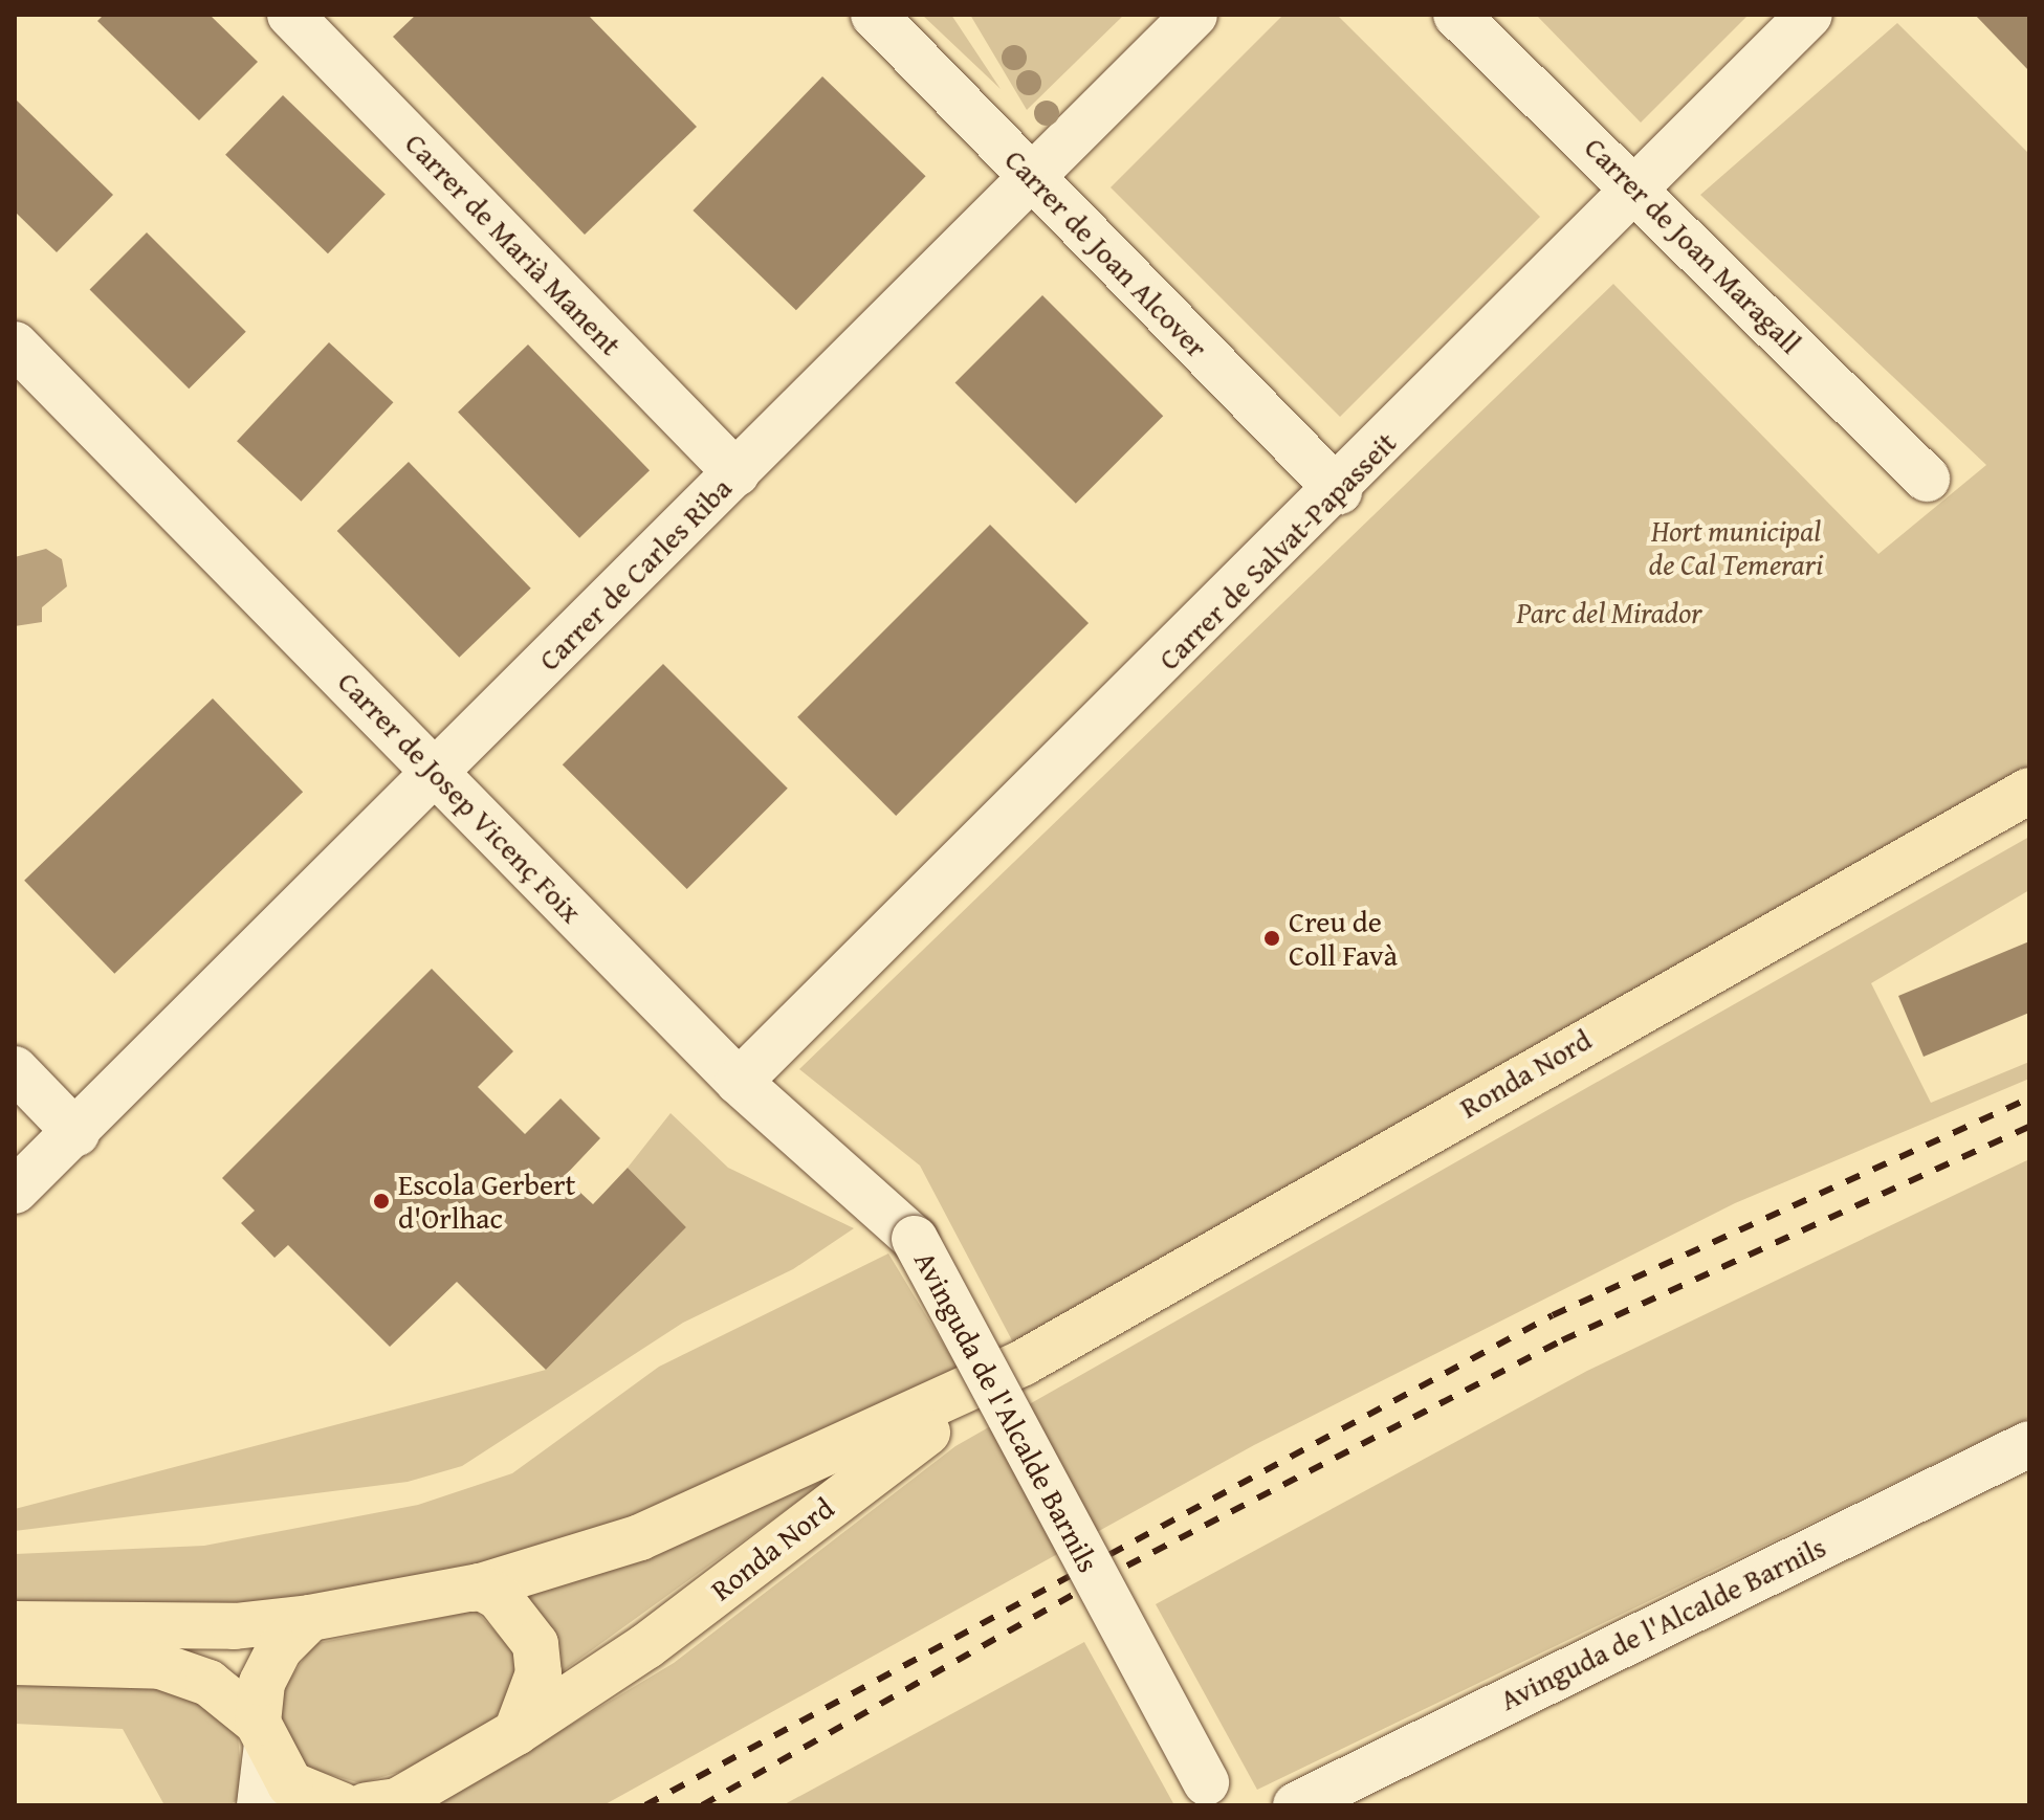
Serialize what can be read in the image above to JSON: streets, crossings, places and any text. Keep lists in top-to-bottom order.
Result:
{
  "streets": {
    "main road": ["Ronda Nord"],
    "street": [
      "Carrer de Marià Manent",
      "Carrer de Joan Maragall",
      "Carrer de Joan Alcover",
      "Carrer de Salvat-Papasseit",
      "Carrer de Carles Riba",
      "Carrer de Josep Vicenç Foix",
      "Avinguda de l'Alcalde Barnils"
    ]
  },
  "crossings": [
    ["Carrer de Marià Manent", "Carrer de Carles Riba"],
    ["Carrer de Joan Maragall", "Carrer de Salvat-Papasseit"],
    ["Carrer de Joan Alcover", "Carrer de Salvat-Papasseit"],
    ["Carrer de Joan Alcover", "Carrer de Carles Riba"],
    ["Carrer de Salvat-Papasseit", "Carrer de Josep Vicenç Foix"],
    ["Carrer de Carles Riba", "Carrer de Josep Vicenç Foix"],
    ["Carrer de Josep Vicenç Foix", "Avinguda de l'Alcalde Barnils"]
  ],
  "parks": ["Hort municipal de Cal Temerari", "Parc del Mirador"],
  "places": ["Creu de Coll Favà", "Escola Gerbert d'Orlhac"]
}
